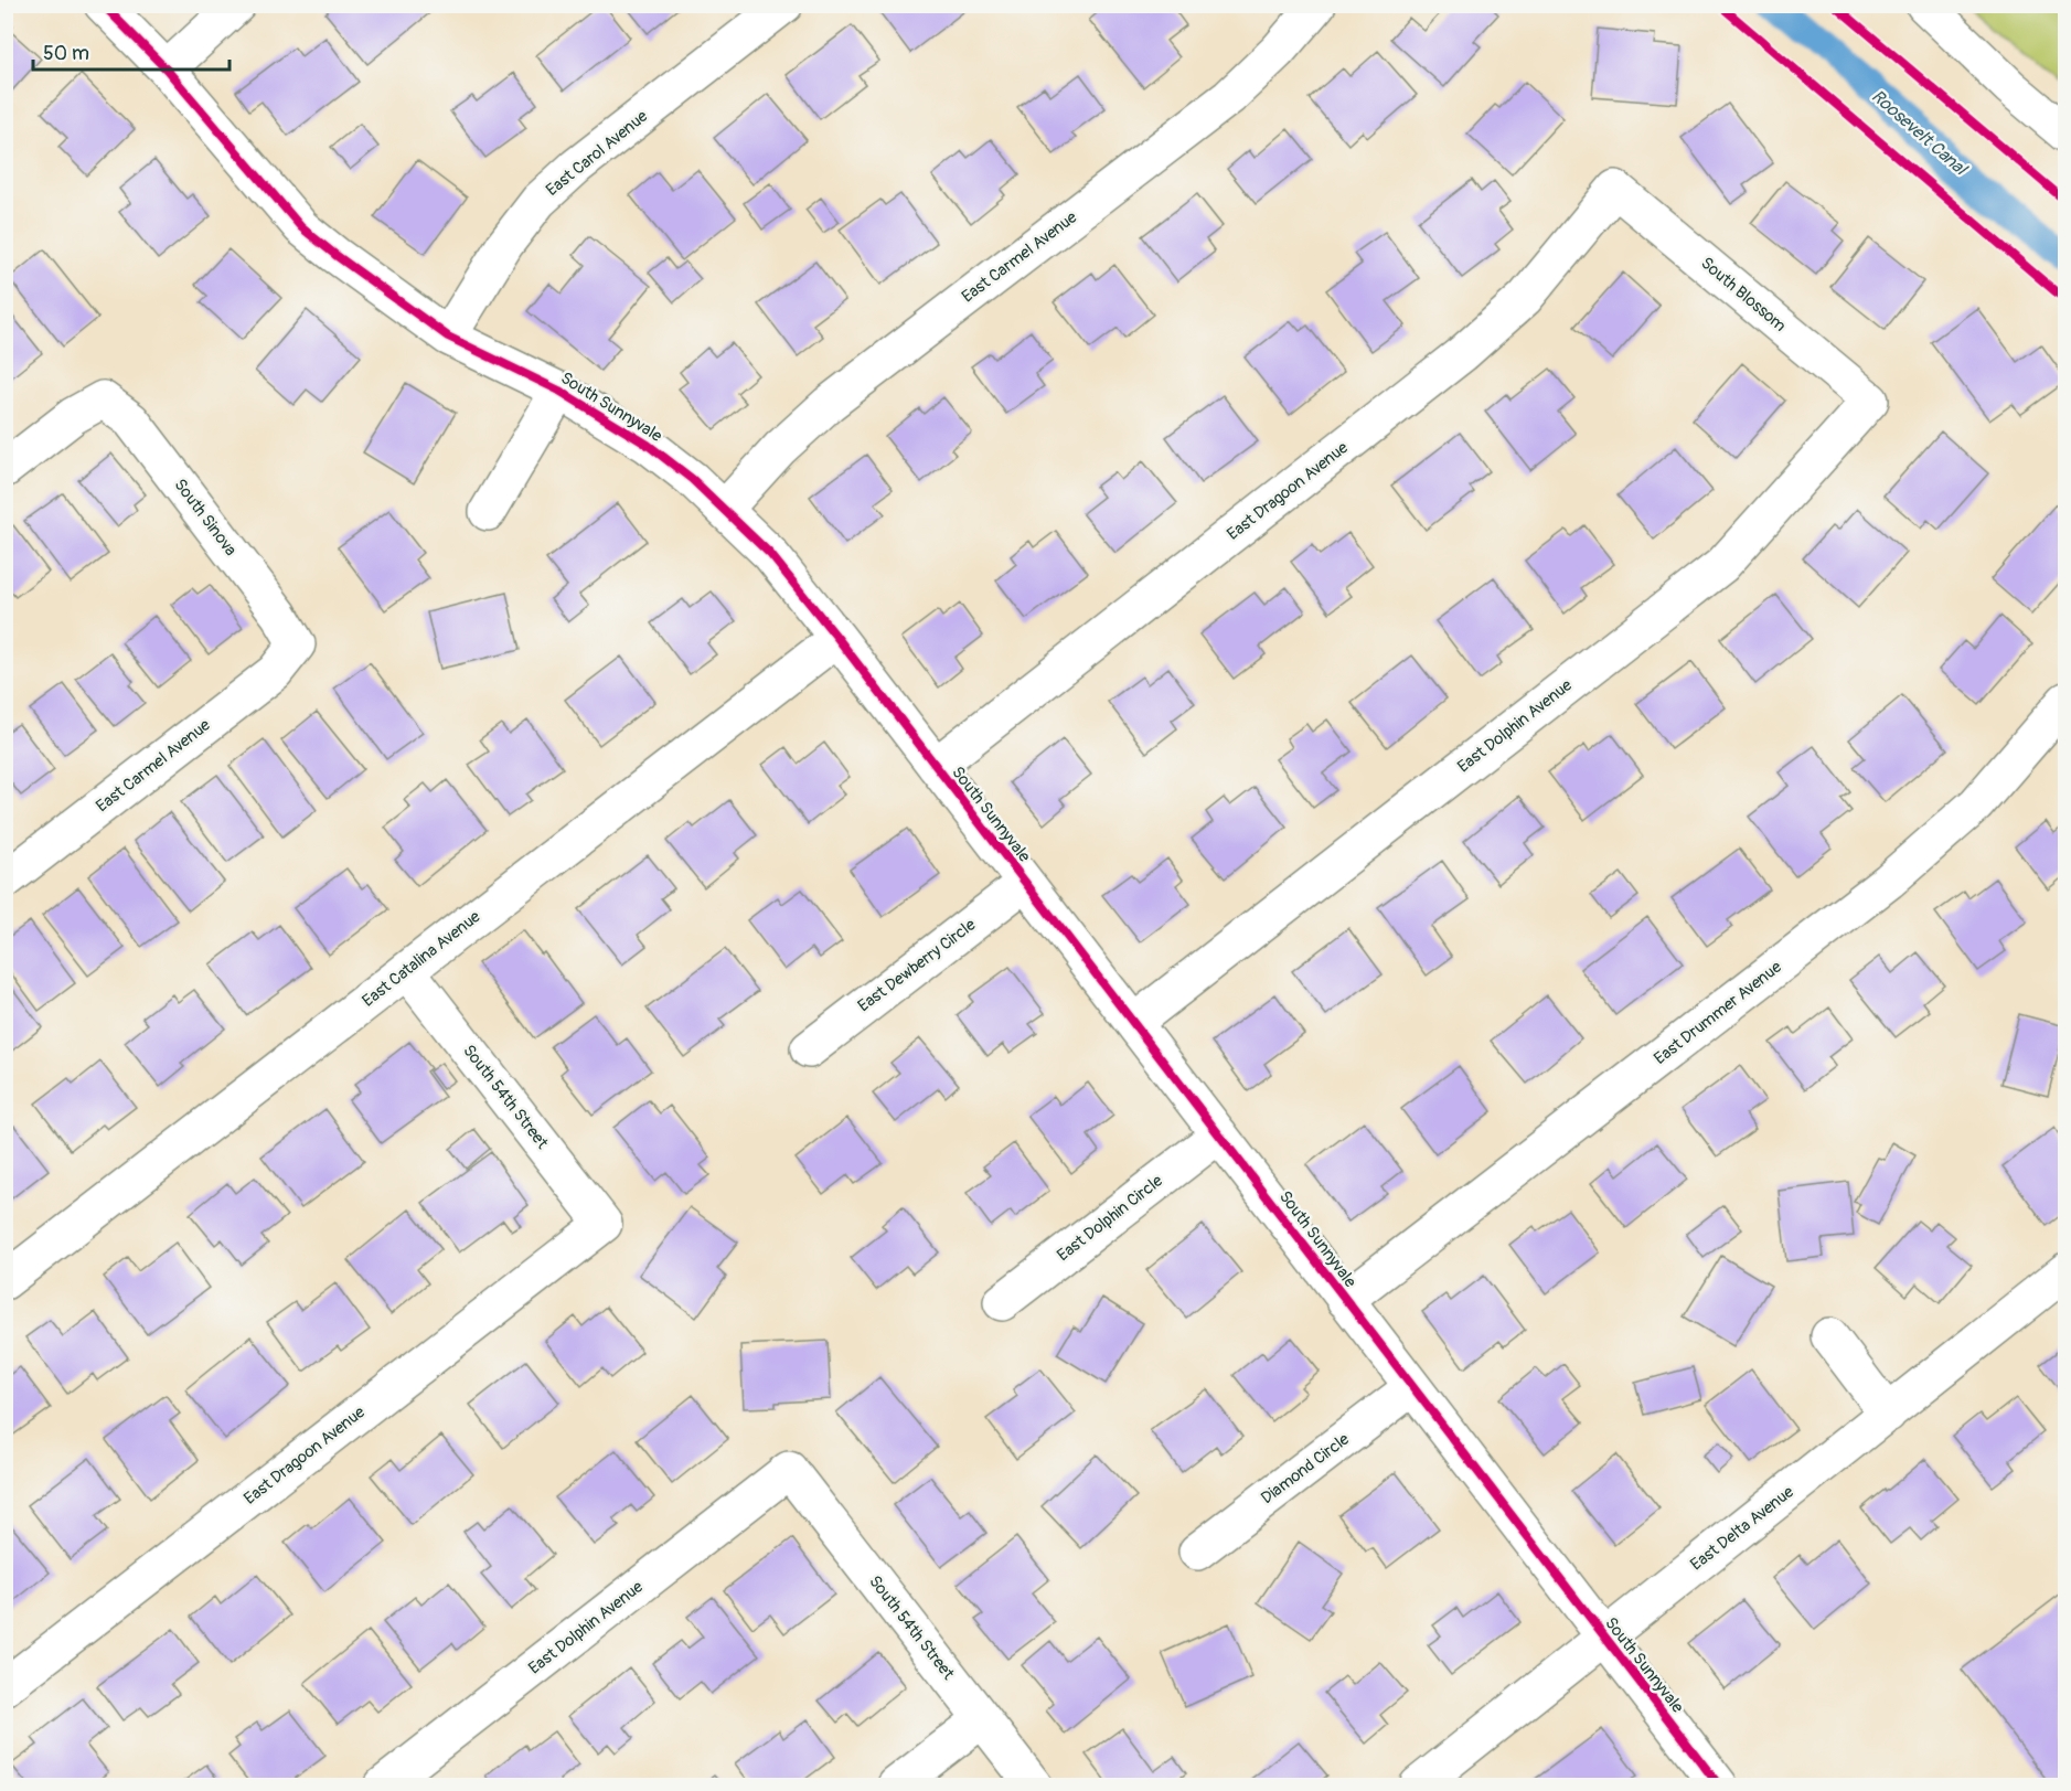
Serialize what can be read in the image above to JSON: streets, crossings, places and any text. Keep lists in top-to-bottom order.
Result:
{
  "streets": {
    "street": [
      "East Carol Avenue",
      "East Carmel Avenue",
      "South Blossom",
      "South Sunnyvale",
      "East Dragoon Avenue",
      "South Sinova",
      "East Dolphin Avenue",
      "East Catalina Avenue",
      "East Dewberry Circle",
      "East Drummer Avenue",
      "South 54th Street",
      "East Dolphin Circle",
      "Diamond Circle",
      "East Delta Avenue"
    ]
  },
  "crossings": [
    ["East Carol Avenue", "South Sunnyvale"],
    ["East Carmel Avenue", "South Sunnyvale"],
    ["East Carmel Avenue", "South Sinova"],
    ["South Blossom", "East Dragoon Avenue"],
    ["South Blossom", "East Dolphin Avenue"],
    ["South Sunnyvale", "East Dragoon Avenue"],
    ["South Sunnyvale", "East Dolphin Avenue"],
    ["South Sunnyvale", "East Catalina Avenue"],
    ["South Sunnyvale", "East Dewberry Circle"],
    ["South Sunnyvale", "East Drummer Avenue"],
    ["South Sunnyvale", "East Dolphin Circle"],
    ["South Sunnyvale", "Diamond Circle"],
    ["South Sunnyvale", "East Delta Avenue"],
    ["East Dragoon Avenue", "South 54th Street"],
    ["East Dolphin Avenue", "South 54th Street"],
    ["East Catalina Avenue", "South 54th Street"]
  ],
  "water": ["Roosevelt Canal"],
  "scale_bar": "50 m"
}
